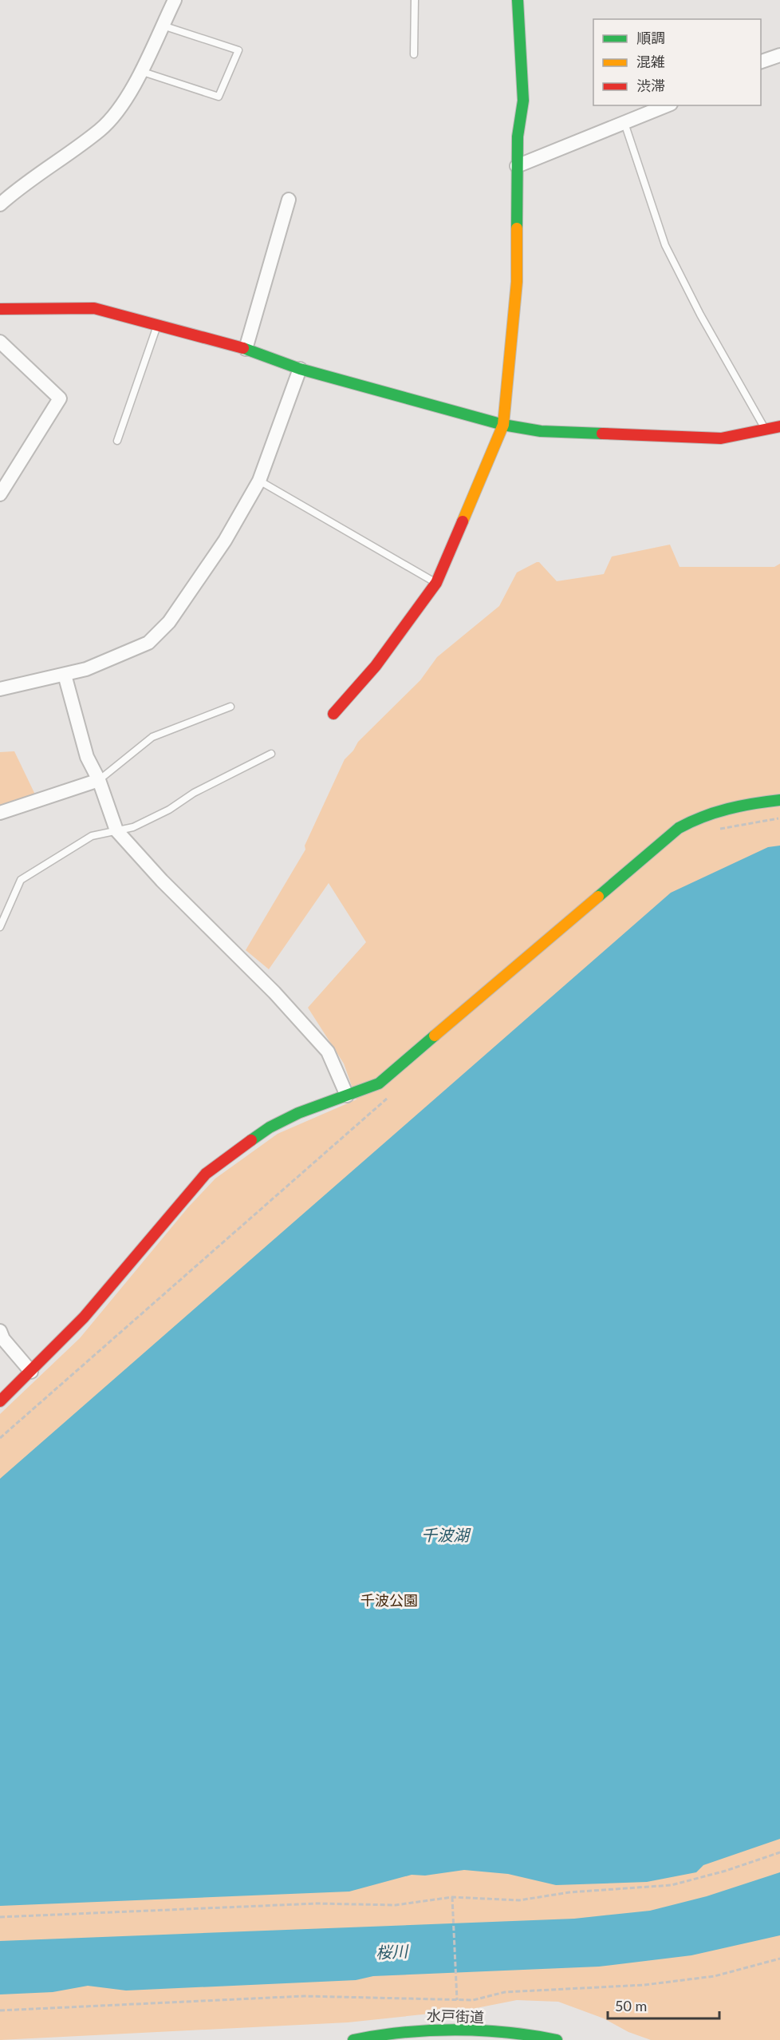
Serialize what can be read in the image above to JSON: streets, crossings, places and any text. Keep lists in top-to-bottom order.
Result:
{
  "streets": {
    "street": ["水戸街道"]
  },
  "water": ["千波湖", "桜川"],
  "parks": ["千波公園"],
  "legend": ["順調", "混雑", "渋滞"],
  "scale_bar": "50 m"
}
